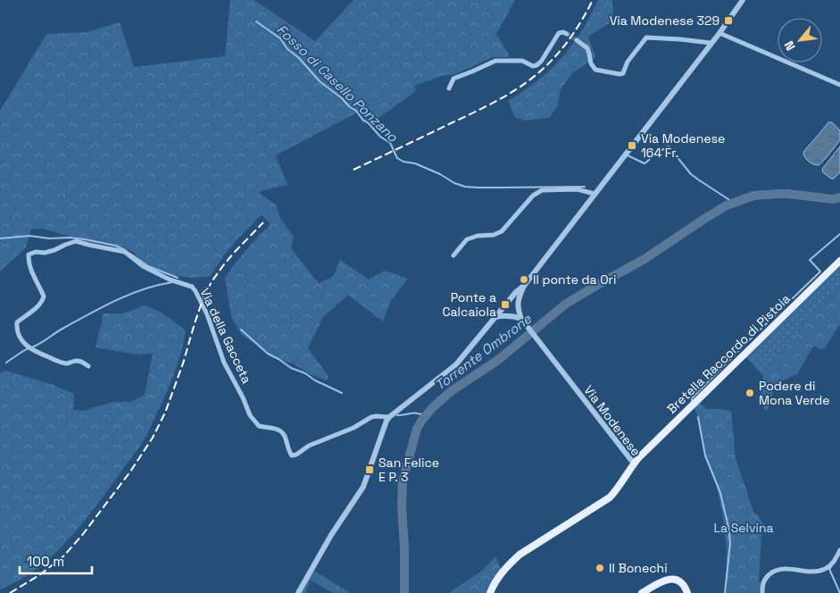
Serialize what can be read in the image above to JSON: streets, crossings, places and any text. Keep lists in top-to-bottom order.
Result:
{
  "streets": {
    "main road": ["Bretella Raccordo di Pistoia", "Via Modenese"],
    "street": ["Via della Gacceta"]
  },
  "crossings": [
    ["Bretella Raccordo di Pistoia", "Via Modenese"]
  ],
  "water": ["Fosso di Casello Ponzano", "Torrente Ombrone"],
  "parks": ["La Selvina"],
  "places": {
    "transit": [
      "Via Modenese 329",
      "Via Modenese 164 Fr.",
      "Ponte a Calcaiola",
      "San Felice E P. 3"
    ],
    "other": ["Il ponte da Ori", "Podere di Mona Verde", "Il Bonechi"]
  },
  "scale_bar": "100 m",
  "north": "bottom left"
}
